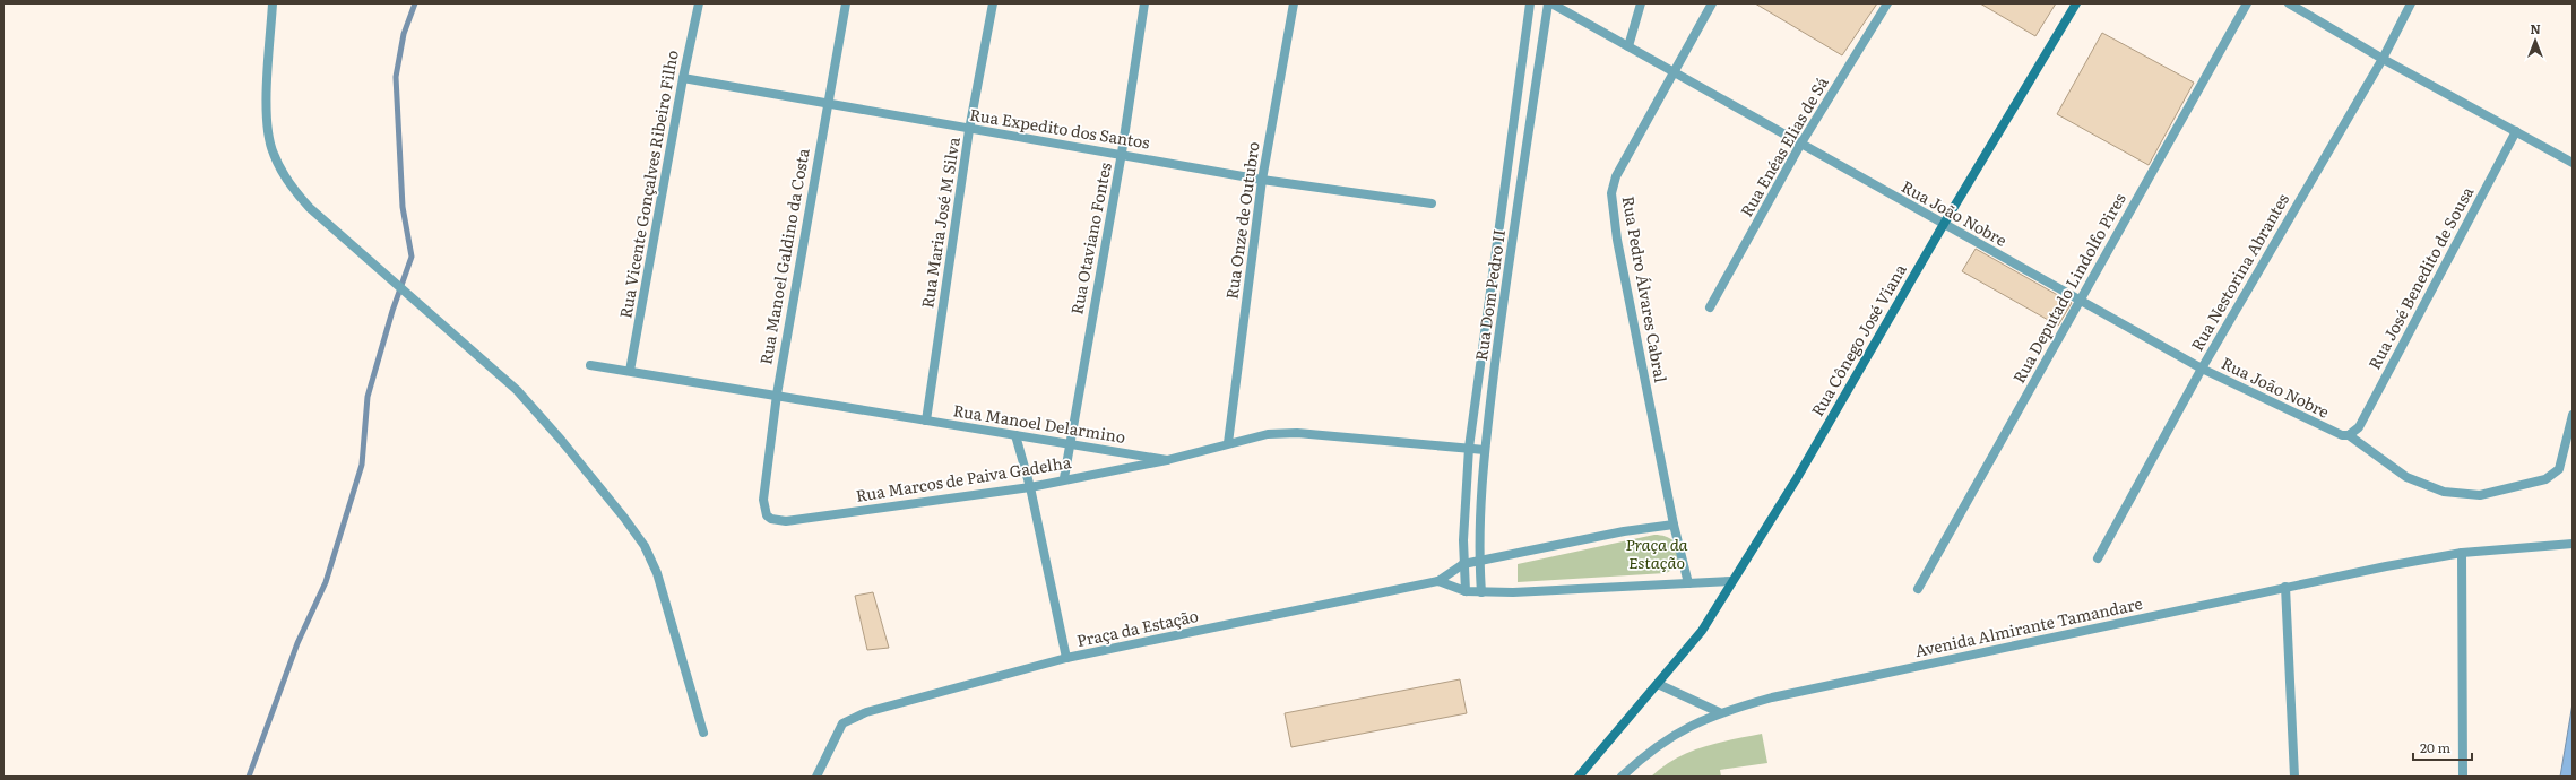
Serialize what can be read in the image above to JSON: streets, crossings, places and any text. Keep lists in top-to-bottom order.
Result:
{
  "streets": {
    "main road": ["Rua Cônego José Viana"],
    "street": [
      "Rua Expedito dos Santos",
      "Rua Enéas Elias de Sá",
      "Rua Vicente Gonçalves Ribeiro Filho",
      "Rua João Nobre",
      "Rua Onze de Outubro",
      "Rua Maria José M Silva",
      "Rua Otaviano Fontes",
      "Rua Manoel Galdino da Costa",
      "Rua Nestorina Abrantes",
      "Rua José Benedito de Sousa",
      "Rua Deputado Lindolfo Pires",
      "Rua Pedro Álvares Cabral",
      "Rua Dom Pedro II",
      "Rua Manoel Delarmino",
      "Rua Marcos de Paiva Gadelha",
      "Avenida Almirante Tamandare",
      "Praça da Estação"
    ]
  },
  "crossings": [
    ["Rua Expedito dos Santos", "Rua Vicente Gonçalves Ribeiro Filho"],
    ["Rua Expedito dos Santos", "Rua Onze de Outubro"],
    ["Rua Expedito dos Santos", "Rua Maria José M Silva"],
    ["Rua Expedito dos Santos", "Rua Otaviano Fontes"],
    ["Rua Expedito dos Santos", "Rua Manoel Galdino da Costa"],
    ["Rua Enéas Elias de Sá", "Rua João Nobre"],
    ["Rua Vicente Gonçalves Ribeiro Filho", "Rua Manoel Delarmino"],
    ["Rua João Nobre", "Rua Nestorina Abrantes"],
    ["Rua João Nobre", "Rua José Benedito de Sousa"],
    ["Rua João Nobre", "Rua Deputado Lindolfo Pires"],
    ["Rua João Nobre", "Rua Pedro Álvares Cabral"],
    ["Rua João Nobre", "Rua Cônego José Viana"],
    ["Rua Onze de Outubro", "Rua Manoel Delarmino"],
    ["Rua Maria José M Silva", "Rua Manoel Delarmino"],
    ["Rua Otaviano Fontes", "Rua Manoel Delarmino"],
    ["Rua Otaviano Fontes", "Rua Marcos de Paiva Gadelha"],
    ["Rua Manoel Galdino da Costa", "Rua Manoel Delarmino"],
    ["Rua Manoel Galdino da Costa", "Rua Marcos de Paiva Gadelha"],
    ["Rua Dom Pedro II", "Rua Manoel Delarmino"],
    ["Rua Dom Pedro II", "Praça da Estação"],
    ["Rua Manoel Delarmino", "Rua Marcos de Paiva Gadelha"]
  ],
  "parks": ["Praça da Estação"],
  "scale_bar": "20 m",
  "north": "top"
}
